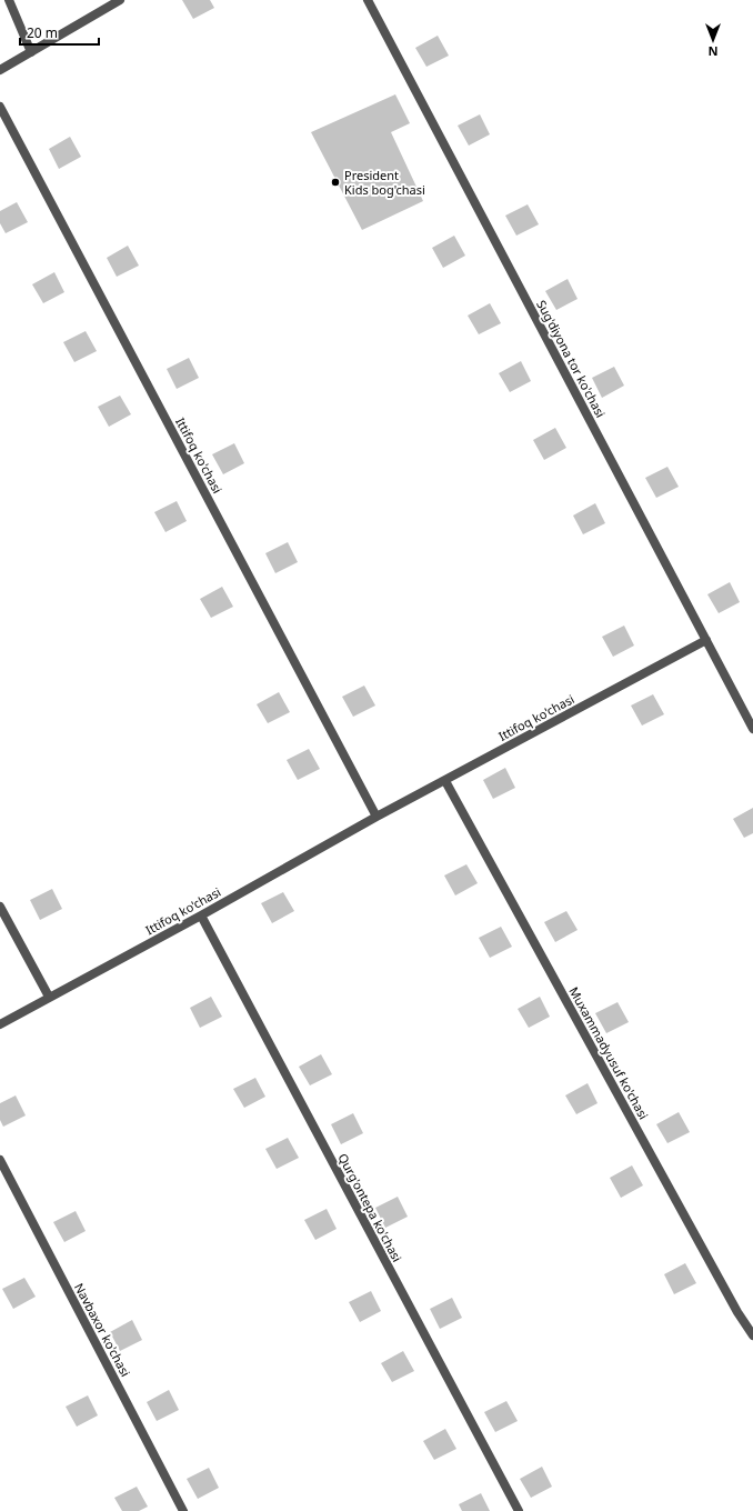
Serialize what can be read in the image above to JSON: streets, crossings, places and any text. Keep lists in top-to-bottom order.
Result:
{
  "streets": {
    "street": [
      "Sug'diyona tor ko'chasi",
      "Ittifoq ko'chasi",
      "Muxammadyusuf ko'chasi",
      "Qurg'ontepa ko'chasi",
      "Navbaxor ko'chasi"
    ]
  },
  "crossings": [
    ["Sug'diyona tor ko'chasi", "Ittifoq ko'chasi"],
    ["Ittifoq ko'chasi", "Muxammadyusuf ko'chasi"],
    ["Ittifoq ko'chasi", "Qurg'ontepa ko'chasi"]
  ],
  "places": ["President Kids bog'chasi"],
  "scale_bar": "20 m",
  "north": "bottom"
}
